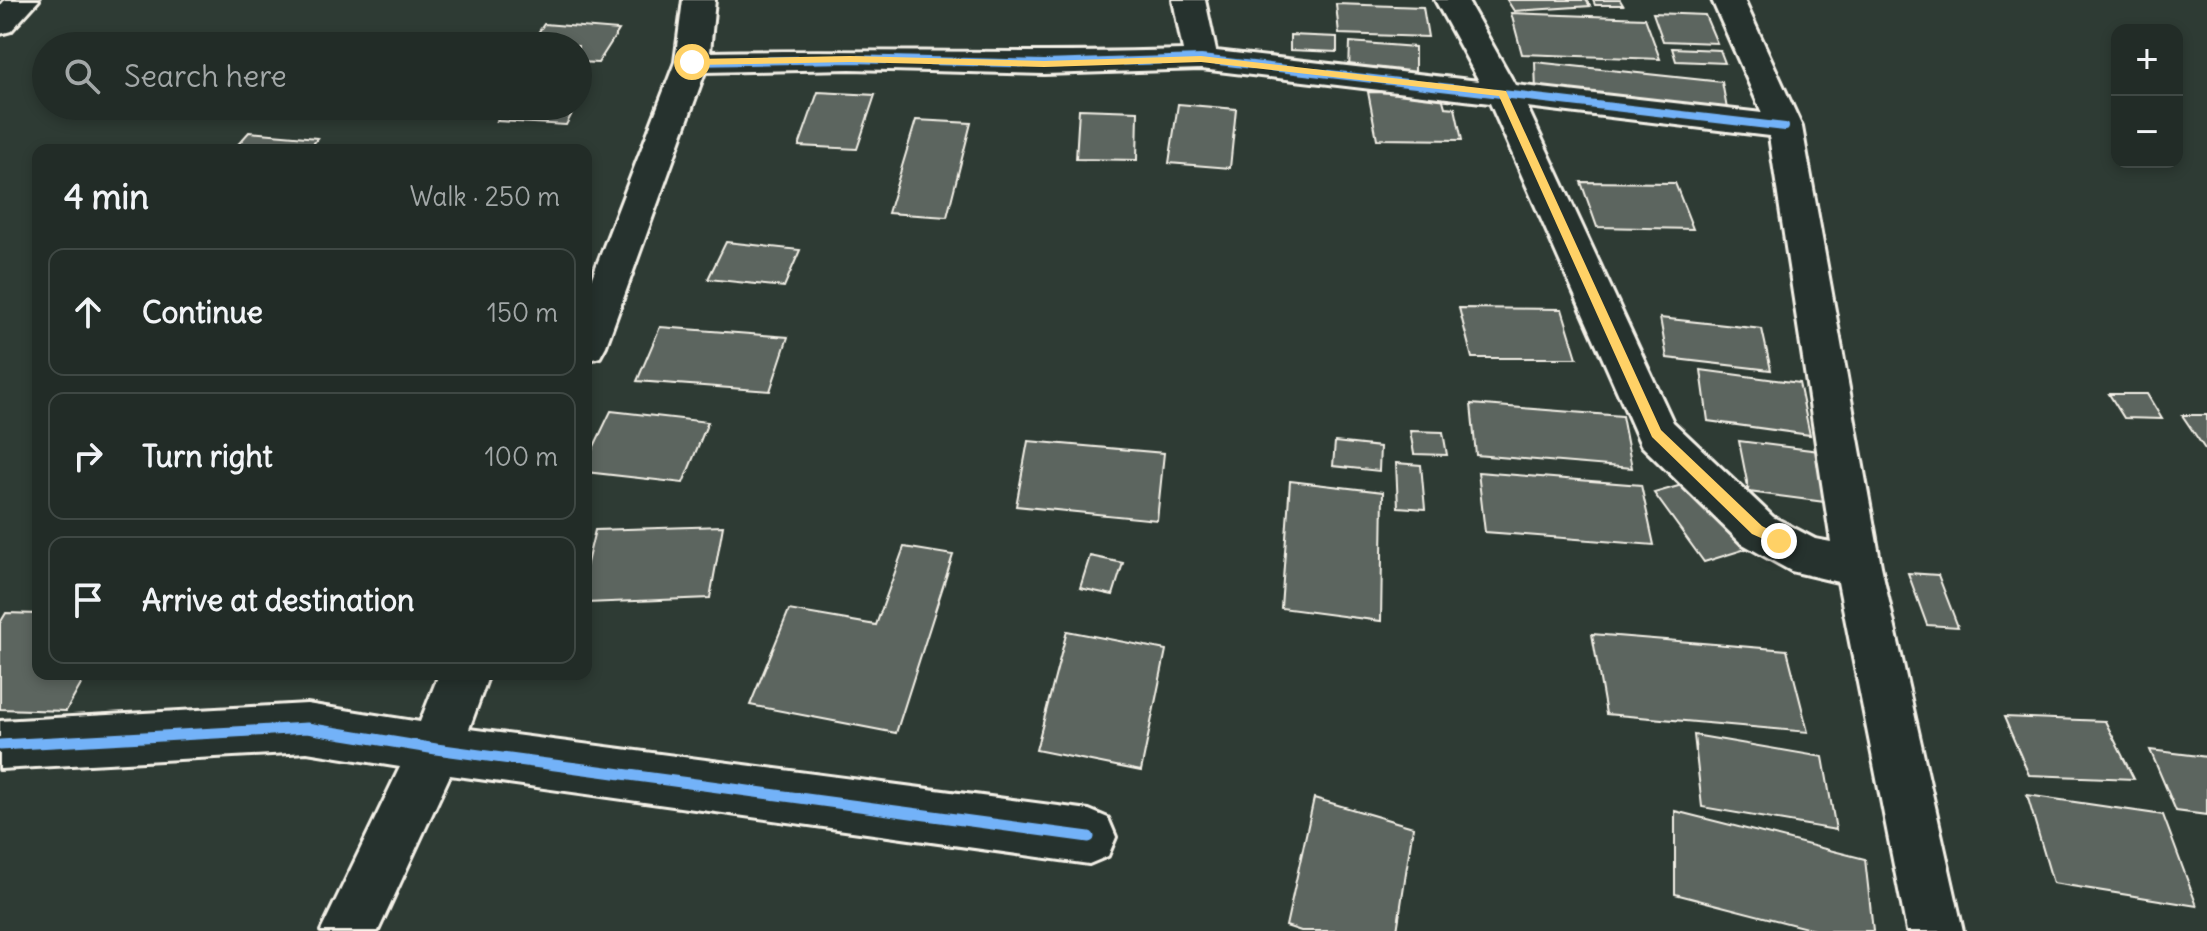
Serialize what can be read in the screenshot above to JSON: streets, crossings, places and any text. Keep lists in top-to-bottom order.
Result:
{
  "page": {
    "map_buttons": ["+", "−"],
    "search": "Search here",
    "heading": ["4 min", "Walk · 250 m"],
    "list": [
      ["Continue", "150 m"],
      ["Turn right", "100 m"],
      "Arrive at destination"
    ]
  }
}
